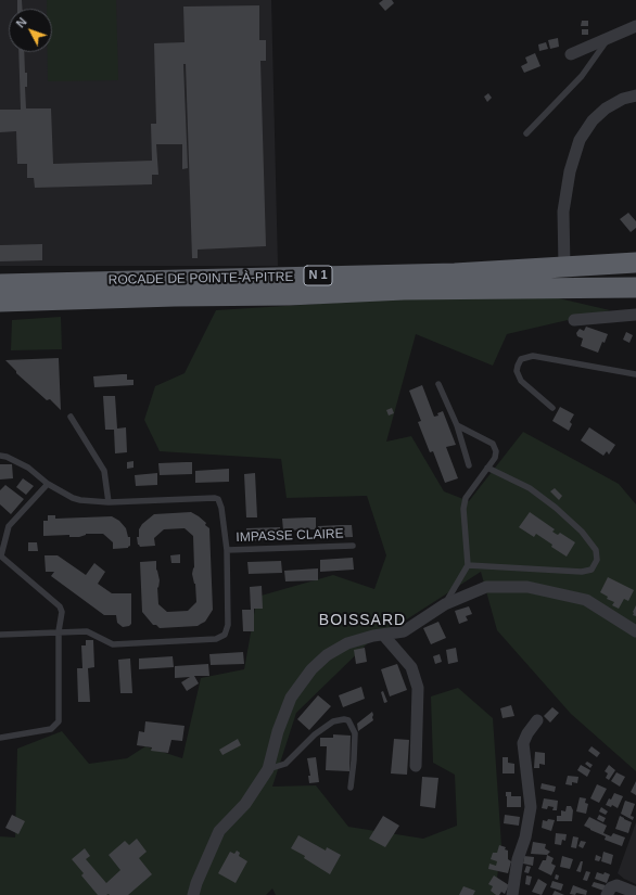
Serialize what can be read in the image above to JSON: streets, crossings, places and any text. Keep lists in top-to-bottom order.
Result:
{
  "streets": {
    "highway": ["N 1", "ROCADE DE POINTE-À-PITRE"],
    "lane": ["IMPASSE CLAIRE"]
  },
  "districts": ["BOISSARD"],
  "north": "top left"
}
